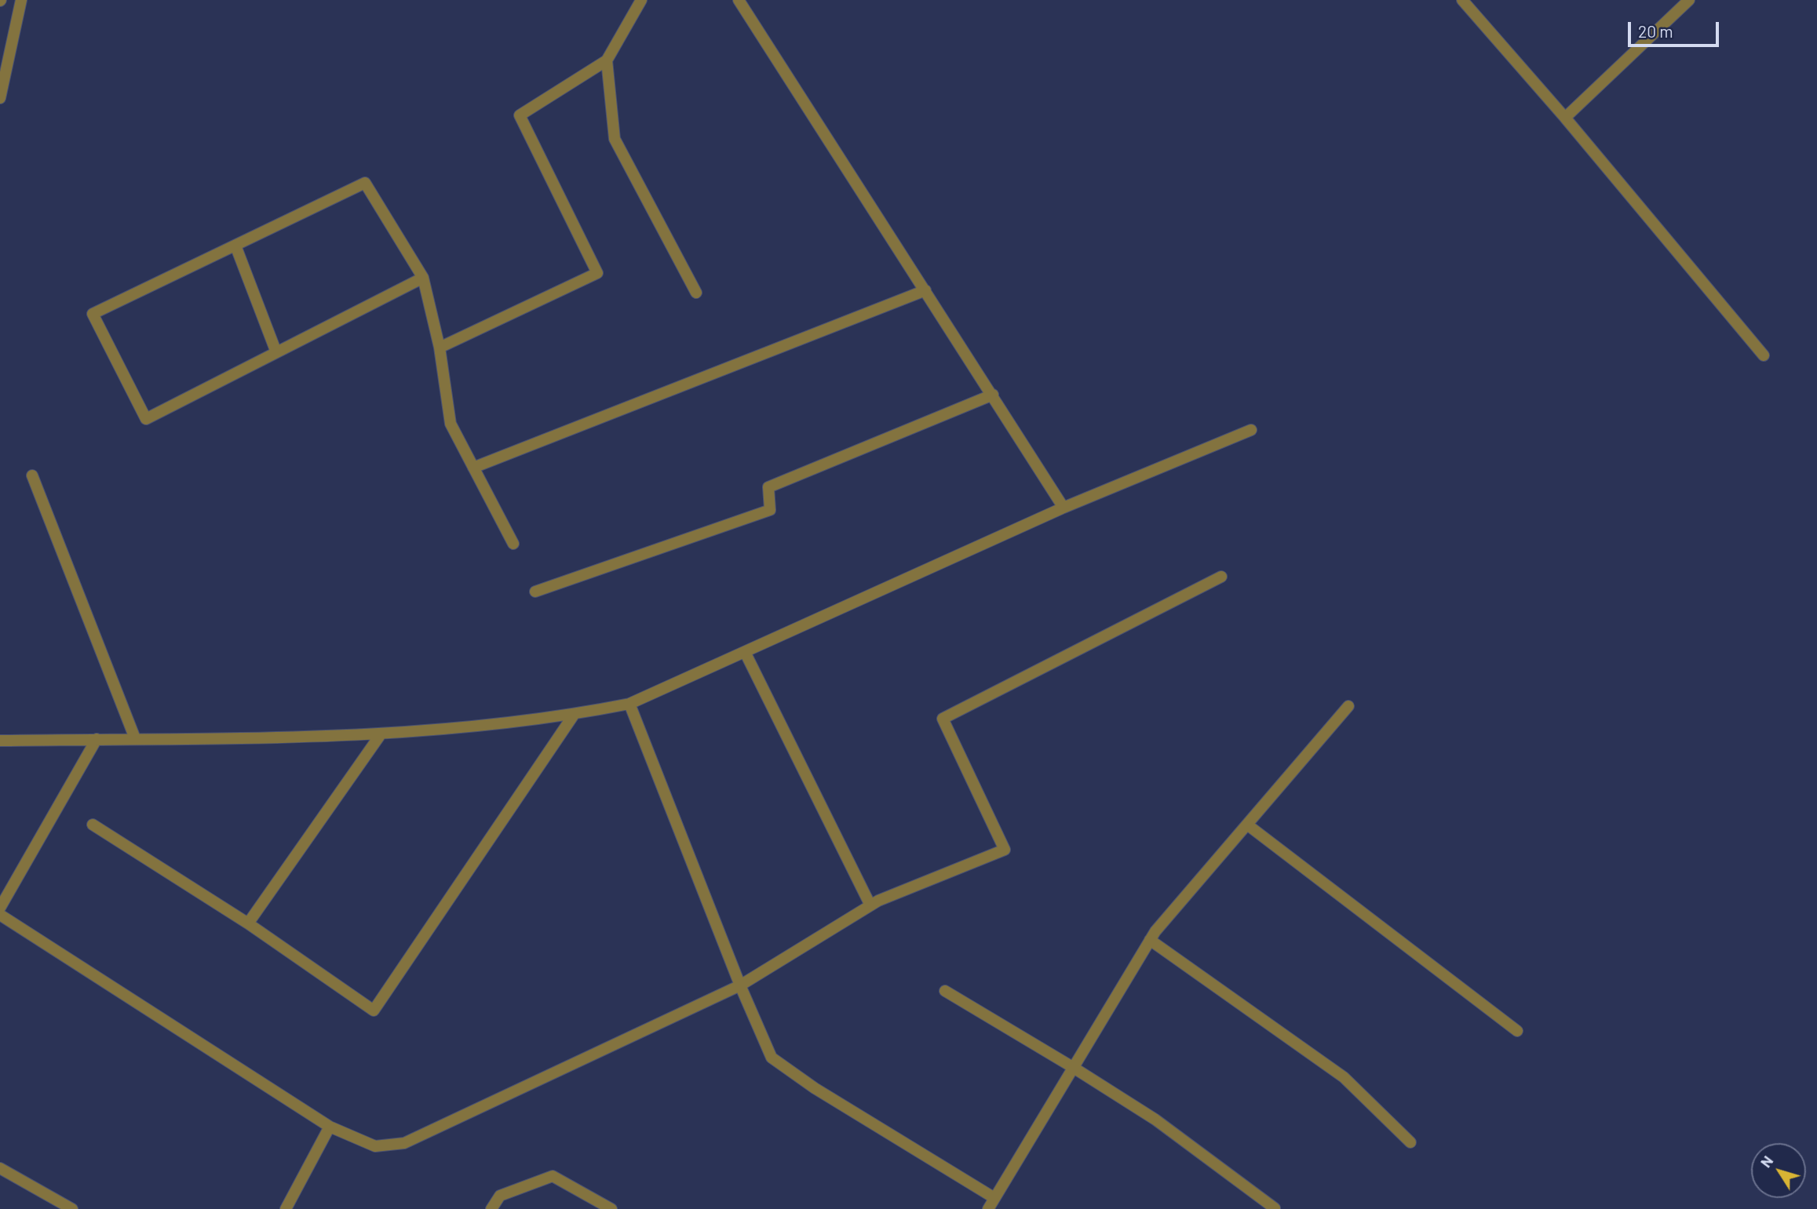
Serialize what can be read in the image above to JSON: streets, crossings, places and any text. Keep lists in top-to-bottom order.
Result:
{
  "scale_bar": "20 m",
  "north": "top left"
}
